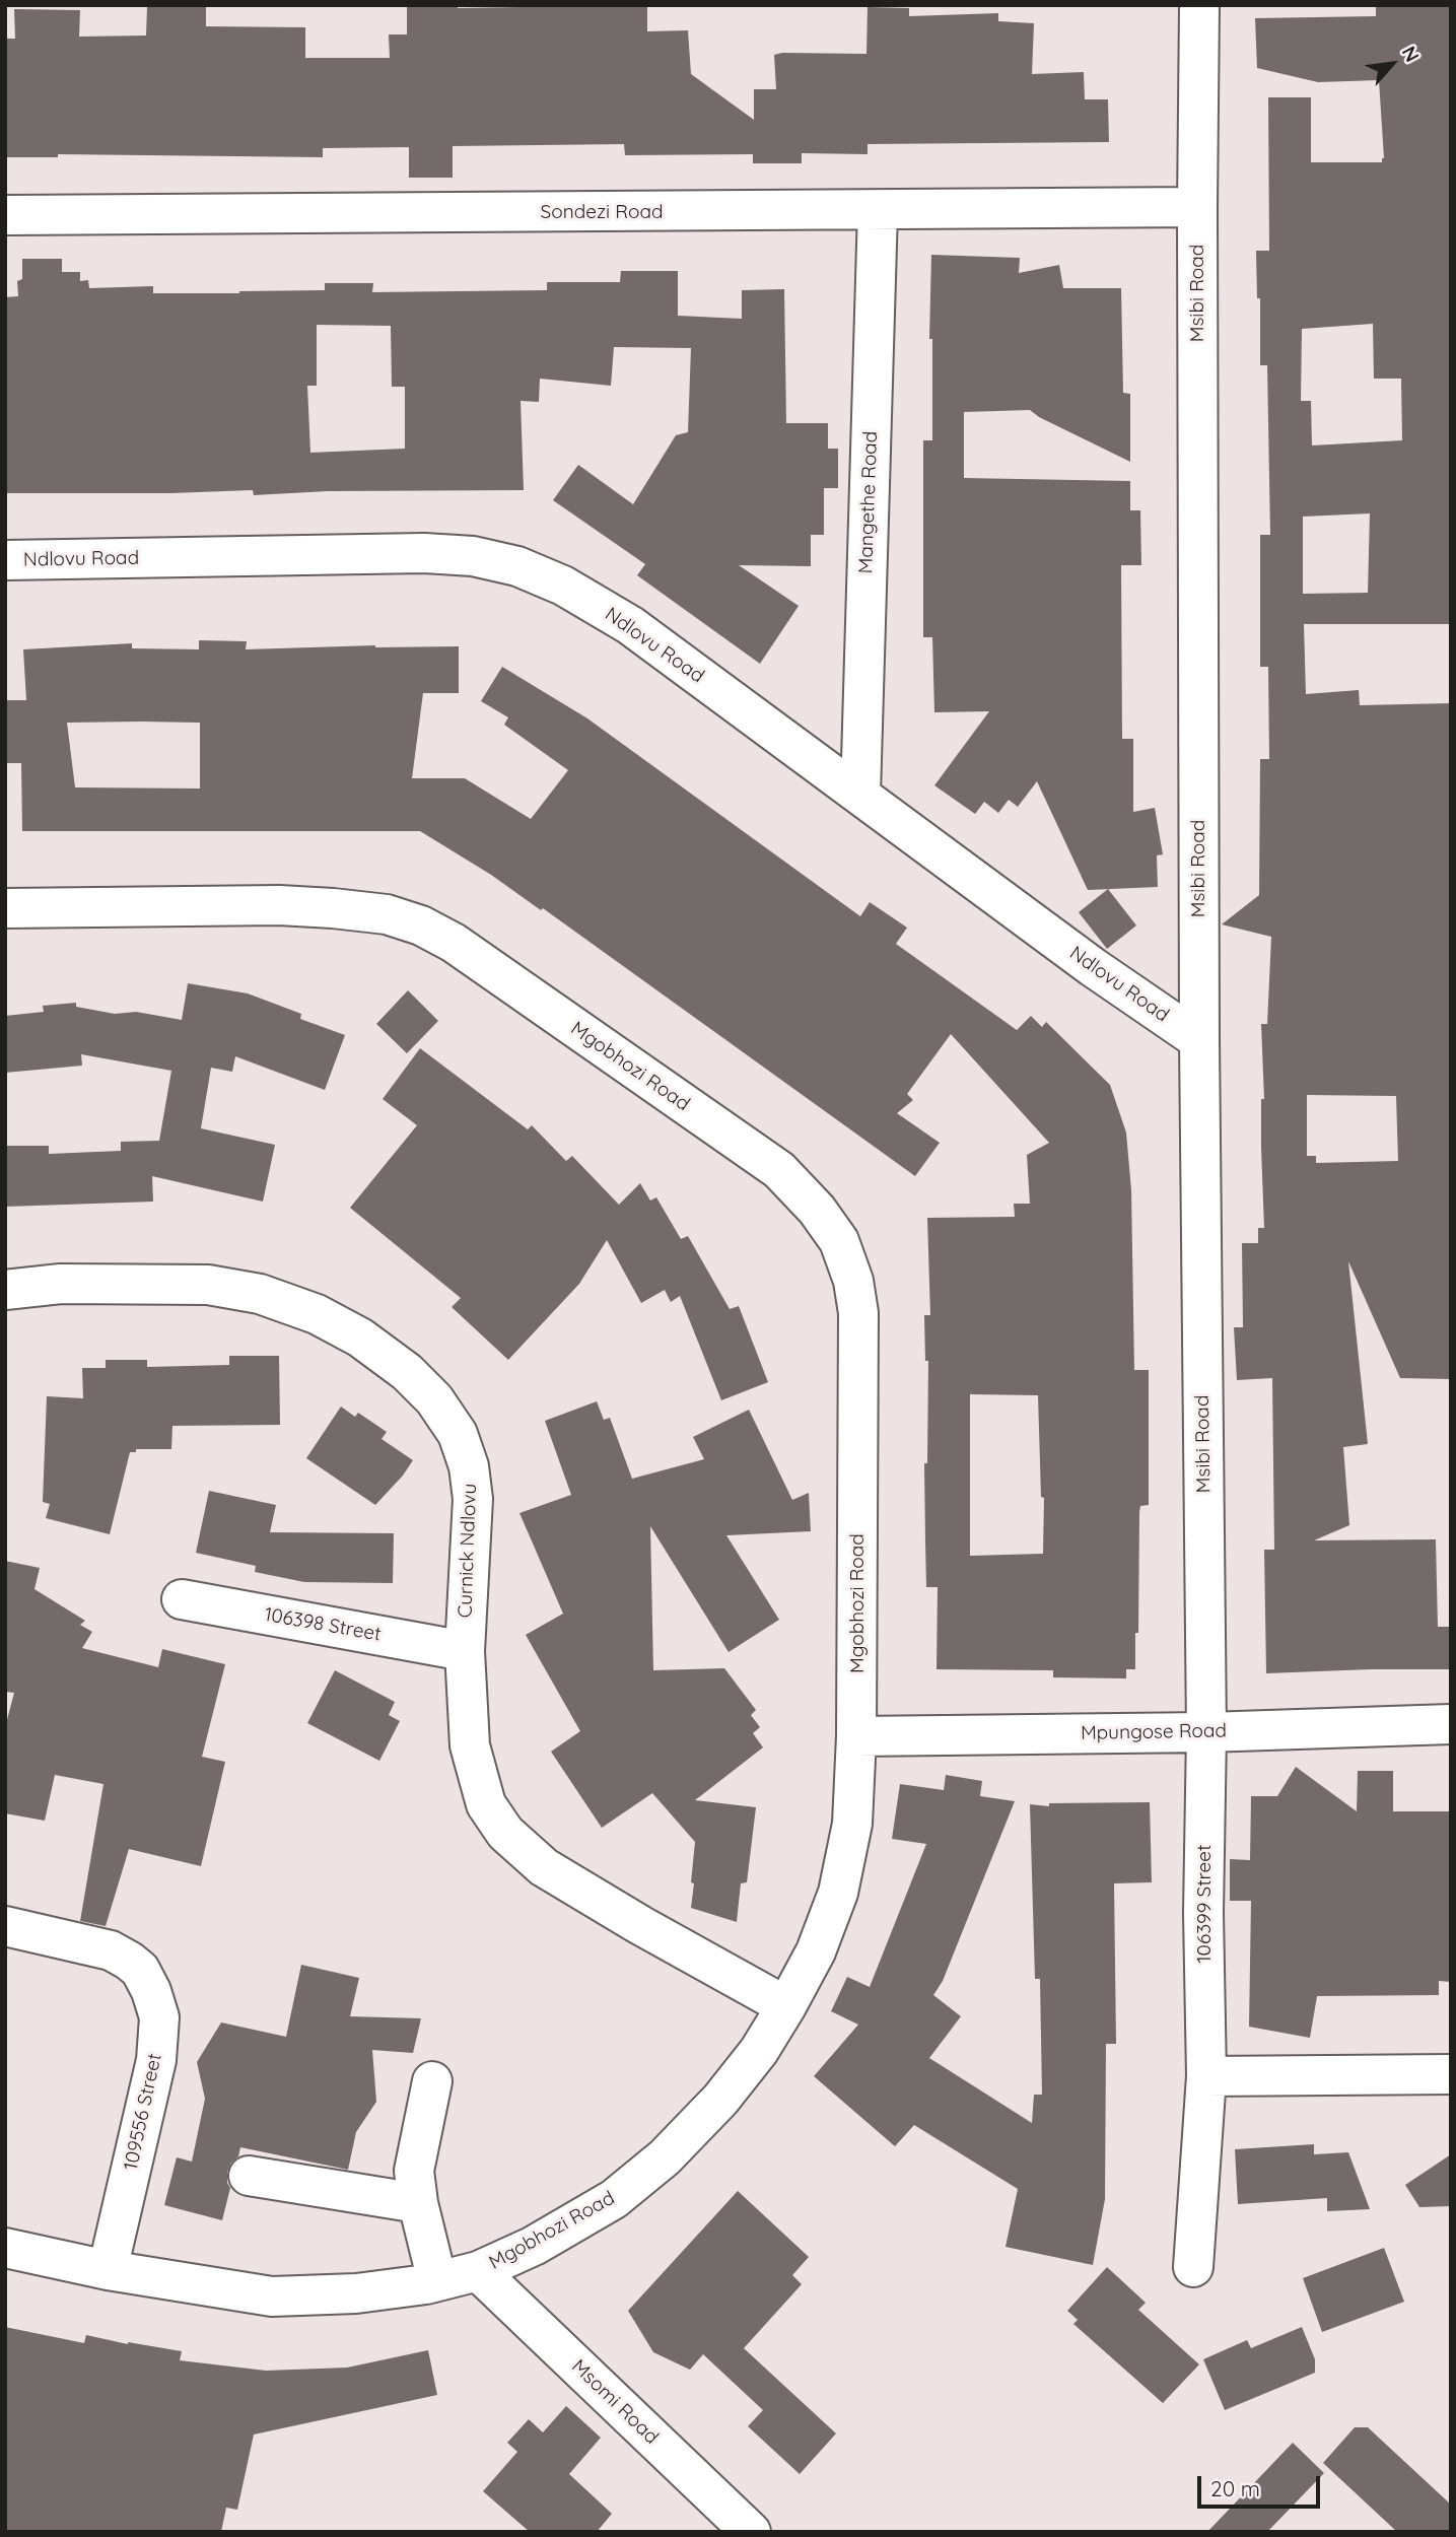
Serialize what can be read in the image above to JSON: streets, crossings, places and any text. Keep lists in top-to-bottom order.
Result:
{
  "streets": {
    "street": [
      "Sondezi Road",
      "Msibi Road",
      "Mangethe Road",
      "Ndlovu Road",
      "Mgobhozi Road",
      "Curnick Ndlovu",
      "106398 Street",
      "Mpungose Road",
      "106399 Street",
      "109556 Street",
      "Msomi Road"
    ]
  },
  "crossings": [
    ["Sondezi Road", "Msibi Road"],
    ["Sondezi Road", "Mangethe Road"],
    ["Msibi Road", "Ndlovu Road"],
    ["Msibi Road", "Mpungose Road"],
    ["Msibi Road", "106399 Street"],
    ["Mangethe Road", "Ndlovu Road"],
    ["Mgobhozi Road", "Curnick Ndlovu"],
    ["Mgobhozi Road", "Mpungose Road"],
    ["Mgobhozi Road", "109556 Street"],
    ["Mgobhozi Road", "Msomi Road"],
    ["Curnick Ndlovu", "106398 Street"],
    ["Mpungose Road", "106399 Street"]
  ],
  "scale_bar": "20 m",
  "north": "top right"
}
